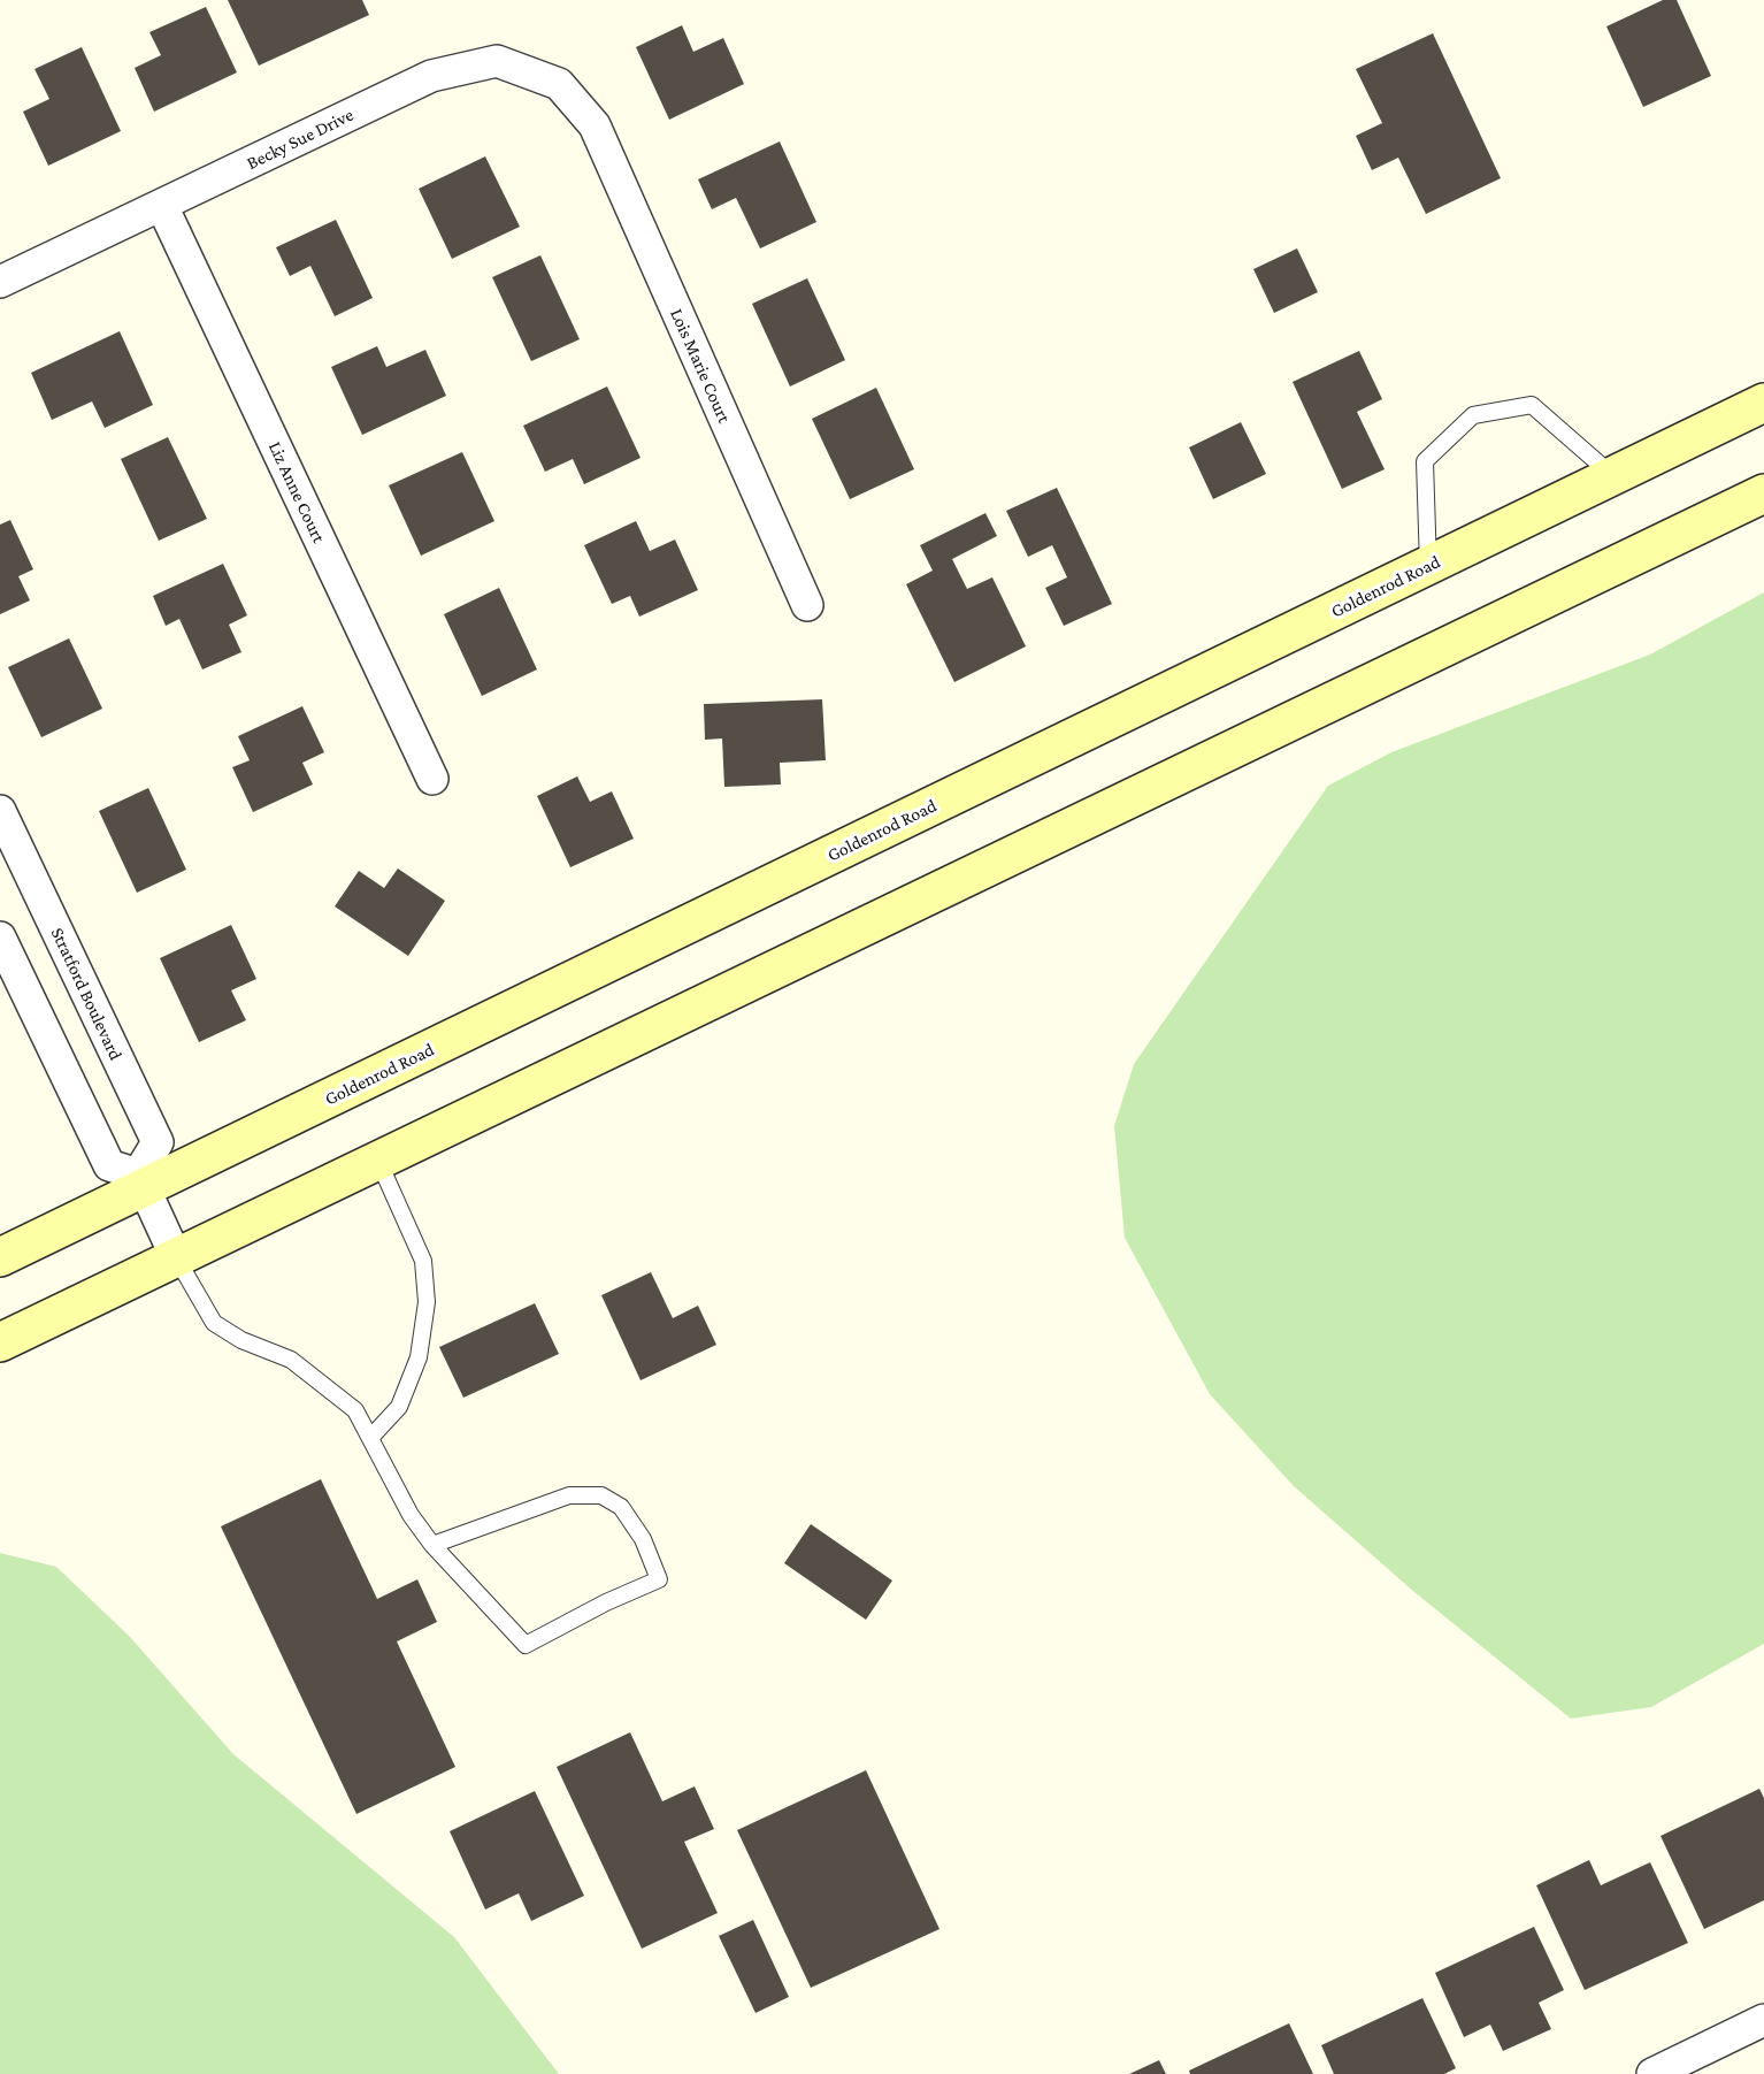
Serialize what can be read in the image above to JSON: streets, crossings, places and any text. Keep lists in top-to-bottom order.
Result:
{
  "streets": {
    "main road": ["Goldenrod Road"],
    "street": [
      "Becky Sue Drive",
      "Lois Marie Court",
      "Liz Anne Court",
      "Stratford Boulevard"
    ]
  },
  "crossings": [
    ["Becky Sue Drive", "Lois Marie Court"],
    ["Becky Sue Drive", "Liz Anne Court"],
    ["Goldenrod Road", "Stratford Boulevard"]
  ]
}
